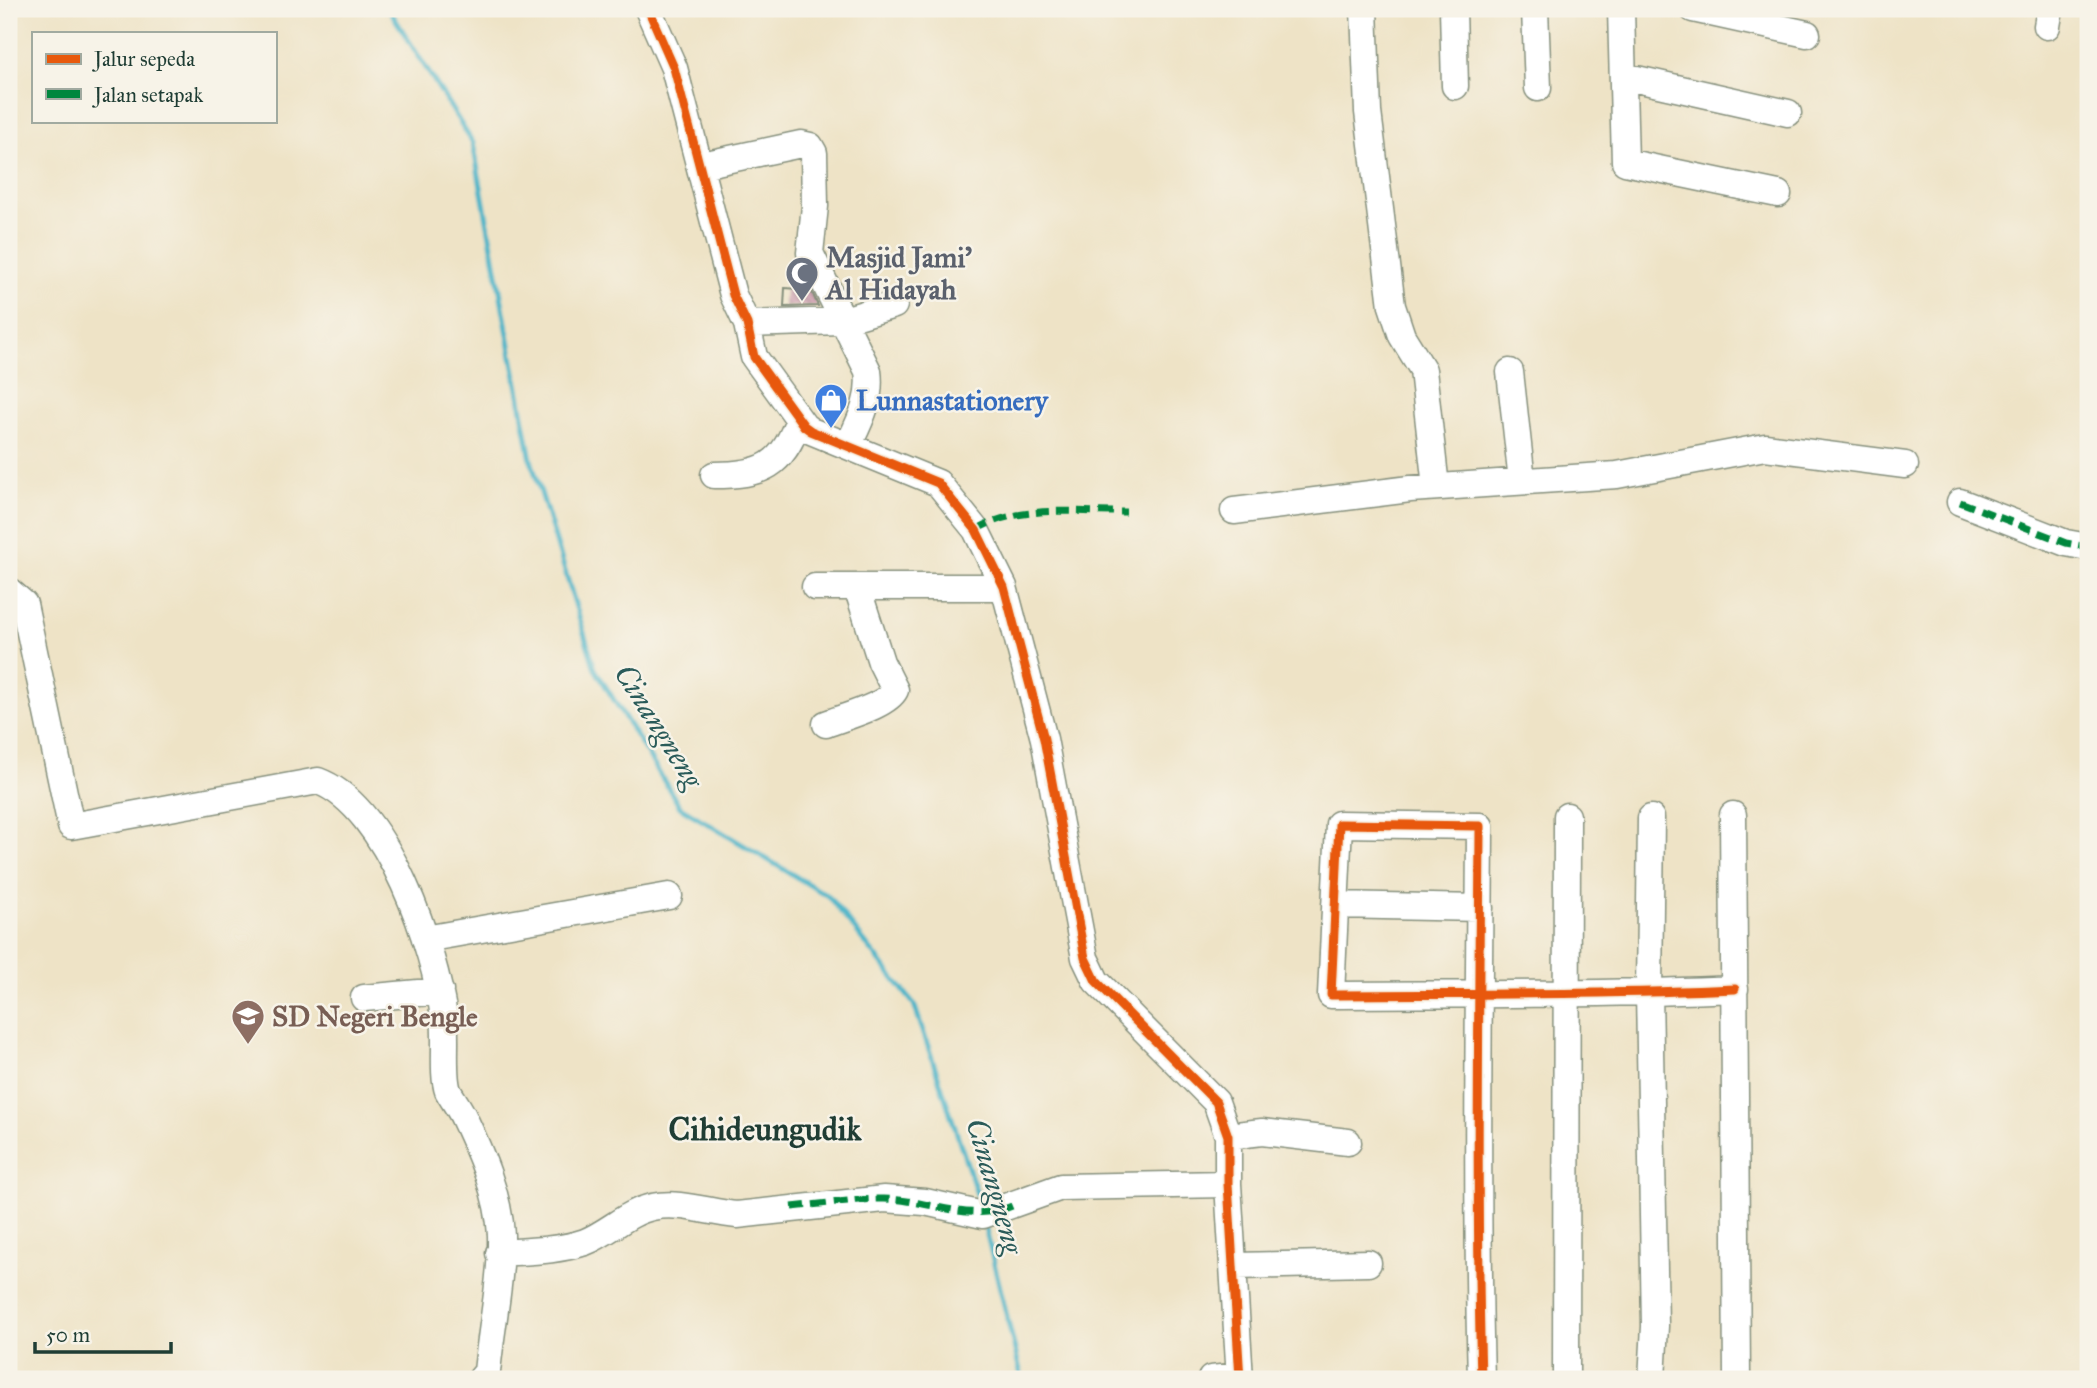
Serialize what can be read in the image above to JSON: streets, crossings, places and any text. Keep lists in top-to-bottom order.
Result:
{
  "districts": ["Cihideungudik"],
  "water": ["Cinangneng"],
  "places": {
    "mosque": ["Masjid Jami' Al Hidayah"],
    "shop": ["Lunnastationery"],
    "school or university": ["SD Negeri Bengle"]
  },
  "legend": ["Jalur sepeda", "Jalan setapak"],
  "scale_bar": "50 m"
}
